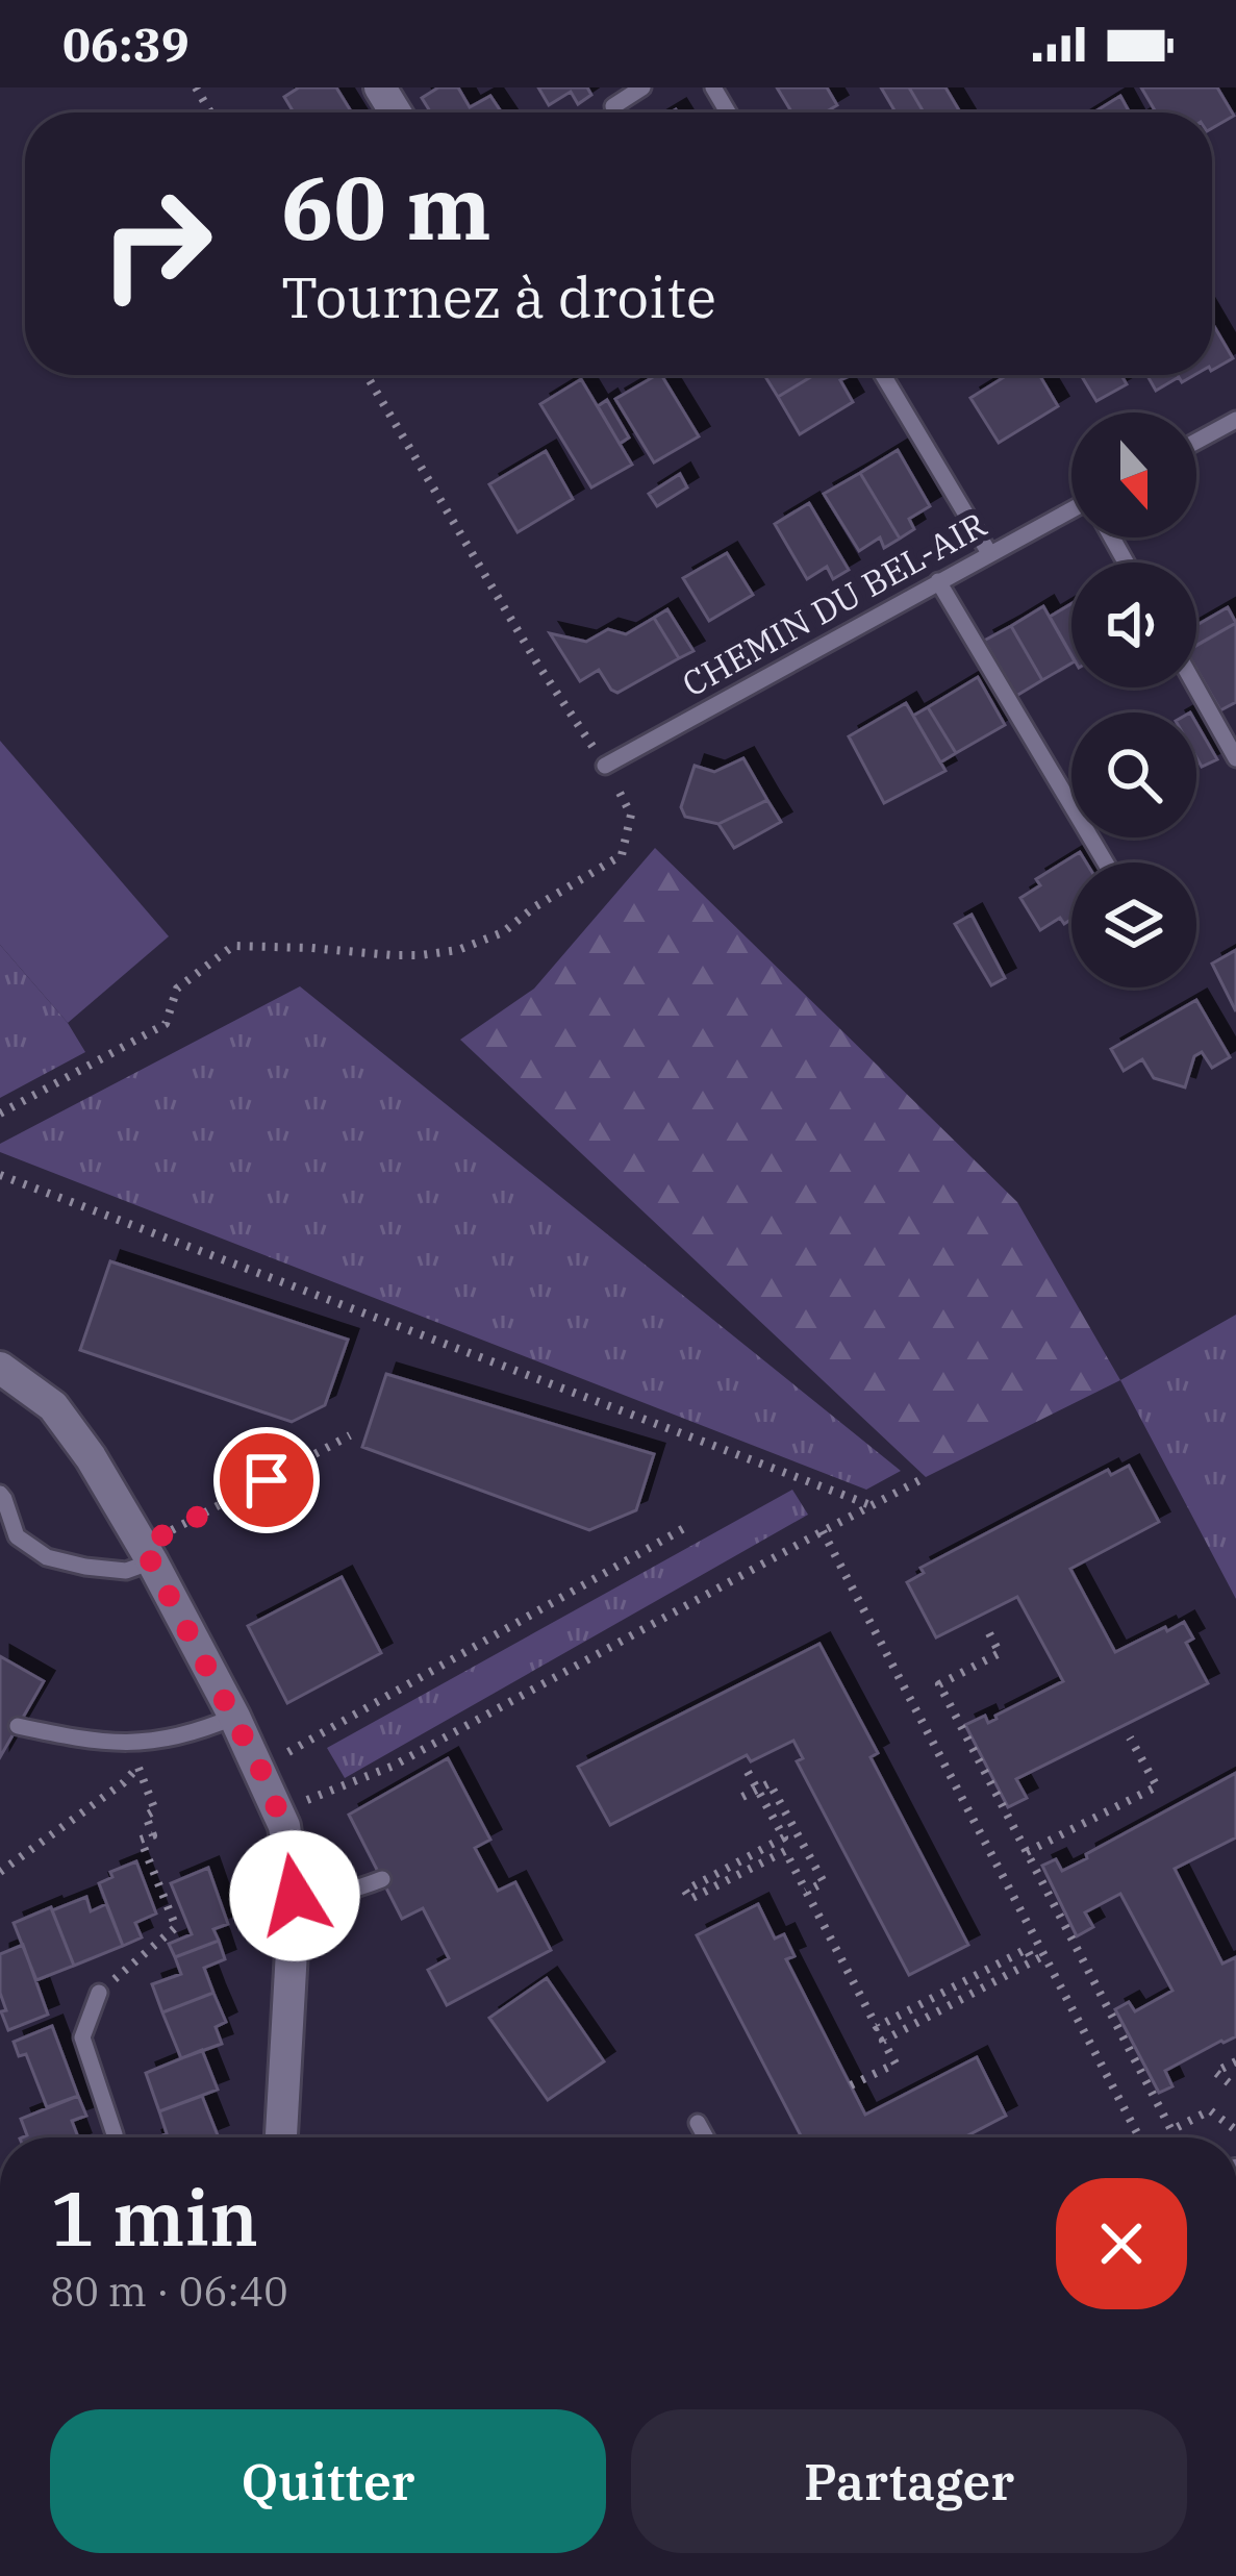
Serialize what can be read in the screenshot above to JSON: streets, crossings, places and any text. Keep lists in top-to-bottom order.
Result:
{
  "streets": {
    "lane": ["CHEMIN DU BEL-AIR"]
  },
  "north": "bottom",
  "page": {
    "status": "06:39",
    "turn": ["60 m", "Tournez à droite"],
    "heading": ["1 min", "80 m · 06:40"],
    "buttons": ["Quitter", "Partager"]
  }
}
